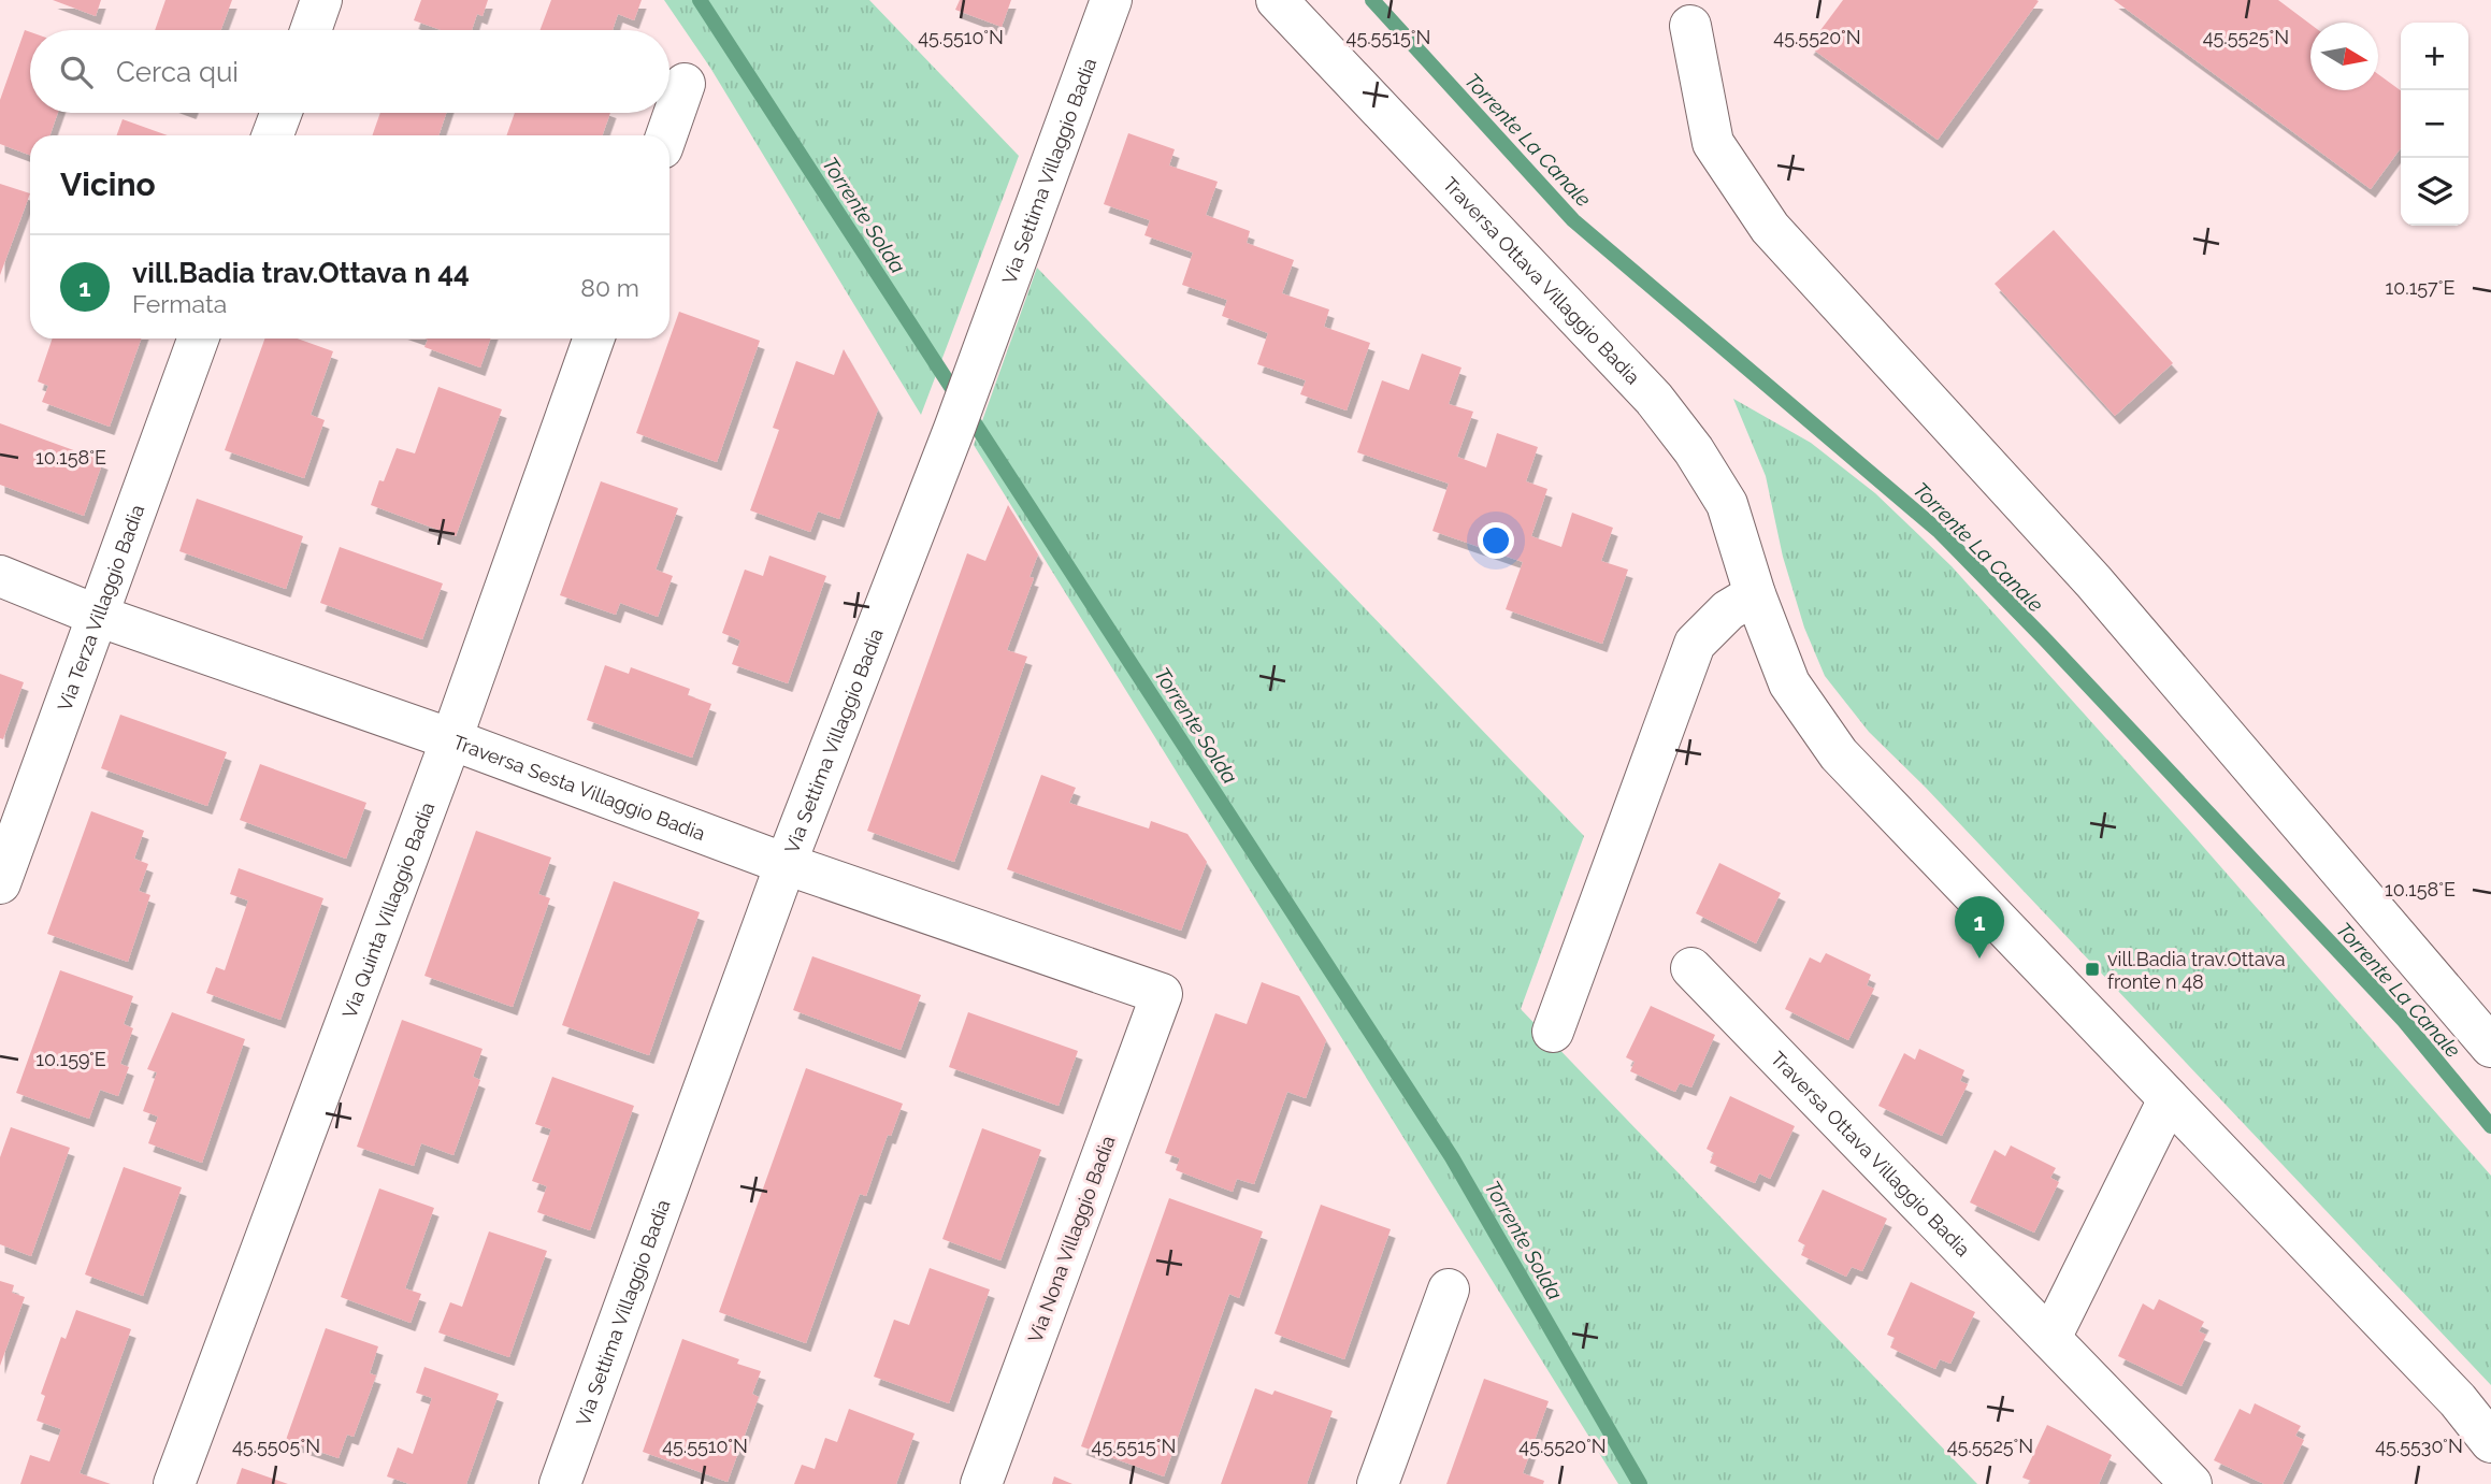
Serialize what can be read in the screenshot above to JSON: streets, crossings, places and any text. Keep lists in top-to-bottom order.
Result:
{
  "streets": {
    "street": [
      "Via Settima Villaggio Badia",
      "Traversa Ottava Villaggio Badia",
      "Via Terza Villaggio Badia",
      "Traversa Sesta Villaggio Badia",
      "Via Quinta Villaggio Badia",
      "Via Nona Villaggio Badia"
    ]
  },
  "crossings": [
    ["Via Settima Villaggio Badia", "Traversa Sesta Villaggio Badia"],
    ["Via Terza Villaggio Badia", "Traversa Sesta Villaggio Badia"],
    ["Traversa Sesta Villaggio Badia", "Via Quinta Villaggio Badia"],
    ["Traversa Sesta Villaggio Badia", "Via Nona Villaggio Badia"]
  ],
  "water": ["Torrente La Canale", "Torrente Solda"],
  "places": {
    "transit": ["vill.Badia trav.Ottava fronte n 48"]
  },
  "north": "right",
  "page": {
    "map_buttons": ["+", "−"],
    "search": "Cerca qui",
    "heading": "Vicino",
    "list": [
      {
        "mark": "1",
        "name": "vill.Badia trav.Ottava n 44",
        "note": "Fermata",
        "value": "80 m"
      }
    ],
    "pins": "1"
  },
  "coordinates": [
    "45.5510°N",
    "45.5515°N",
    "45.5520°N",
    "45.5525°N",
    "10.157°E",
    "10.158°E",
    "10.159°E",
    "45.5505°N",
    "45.5530°N"
  ]
}
